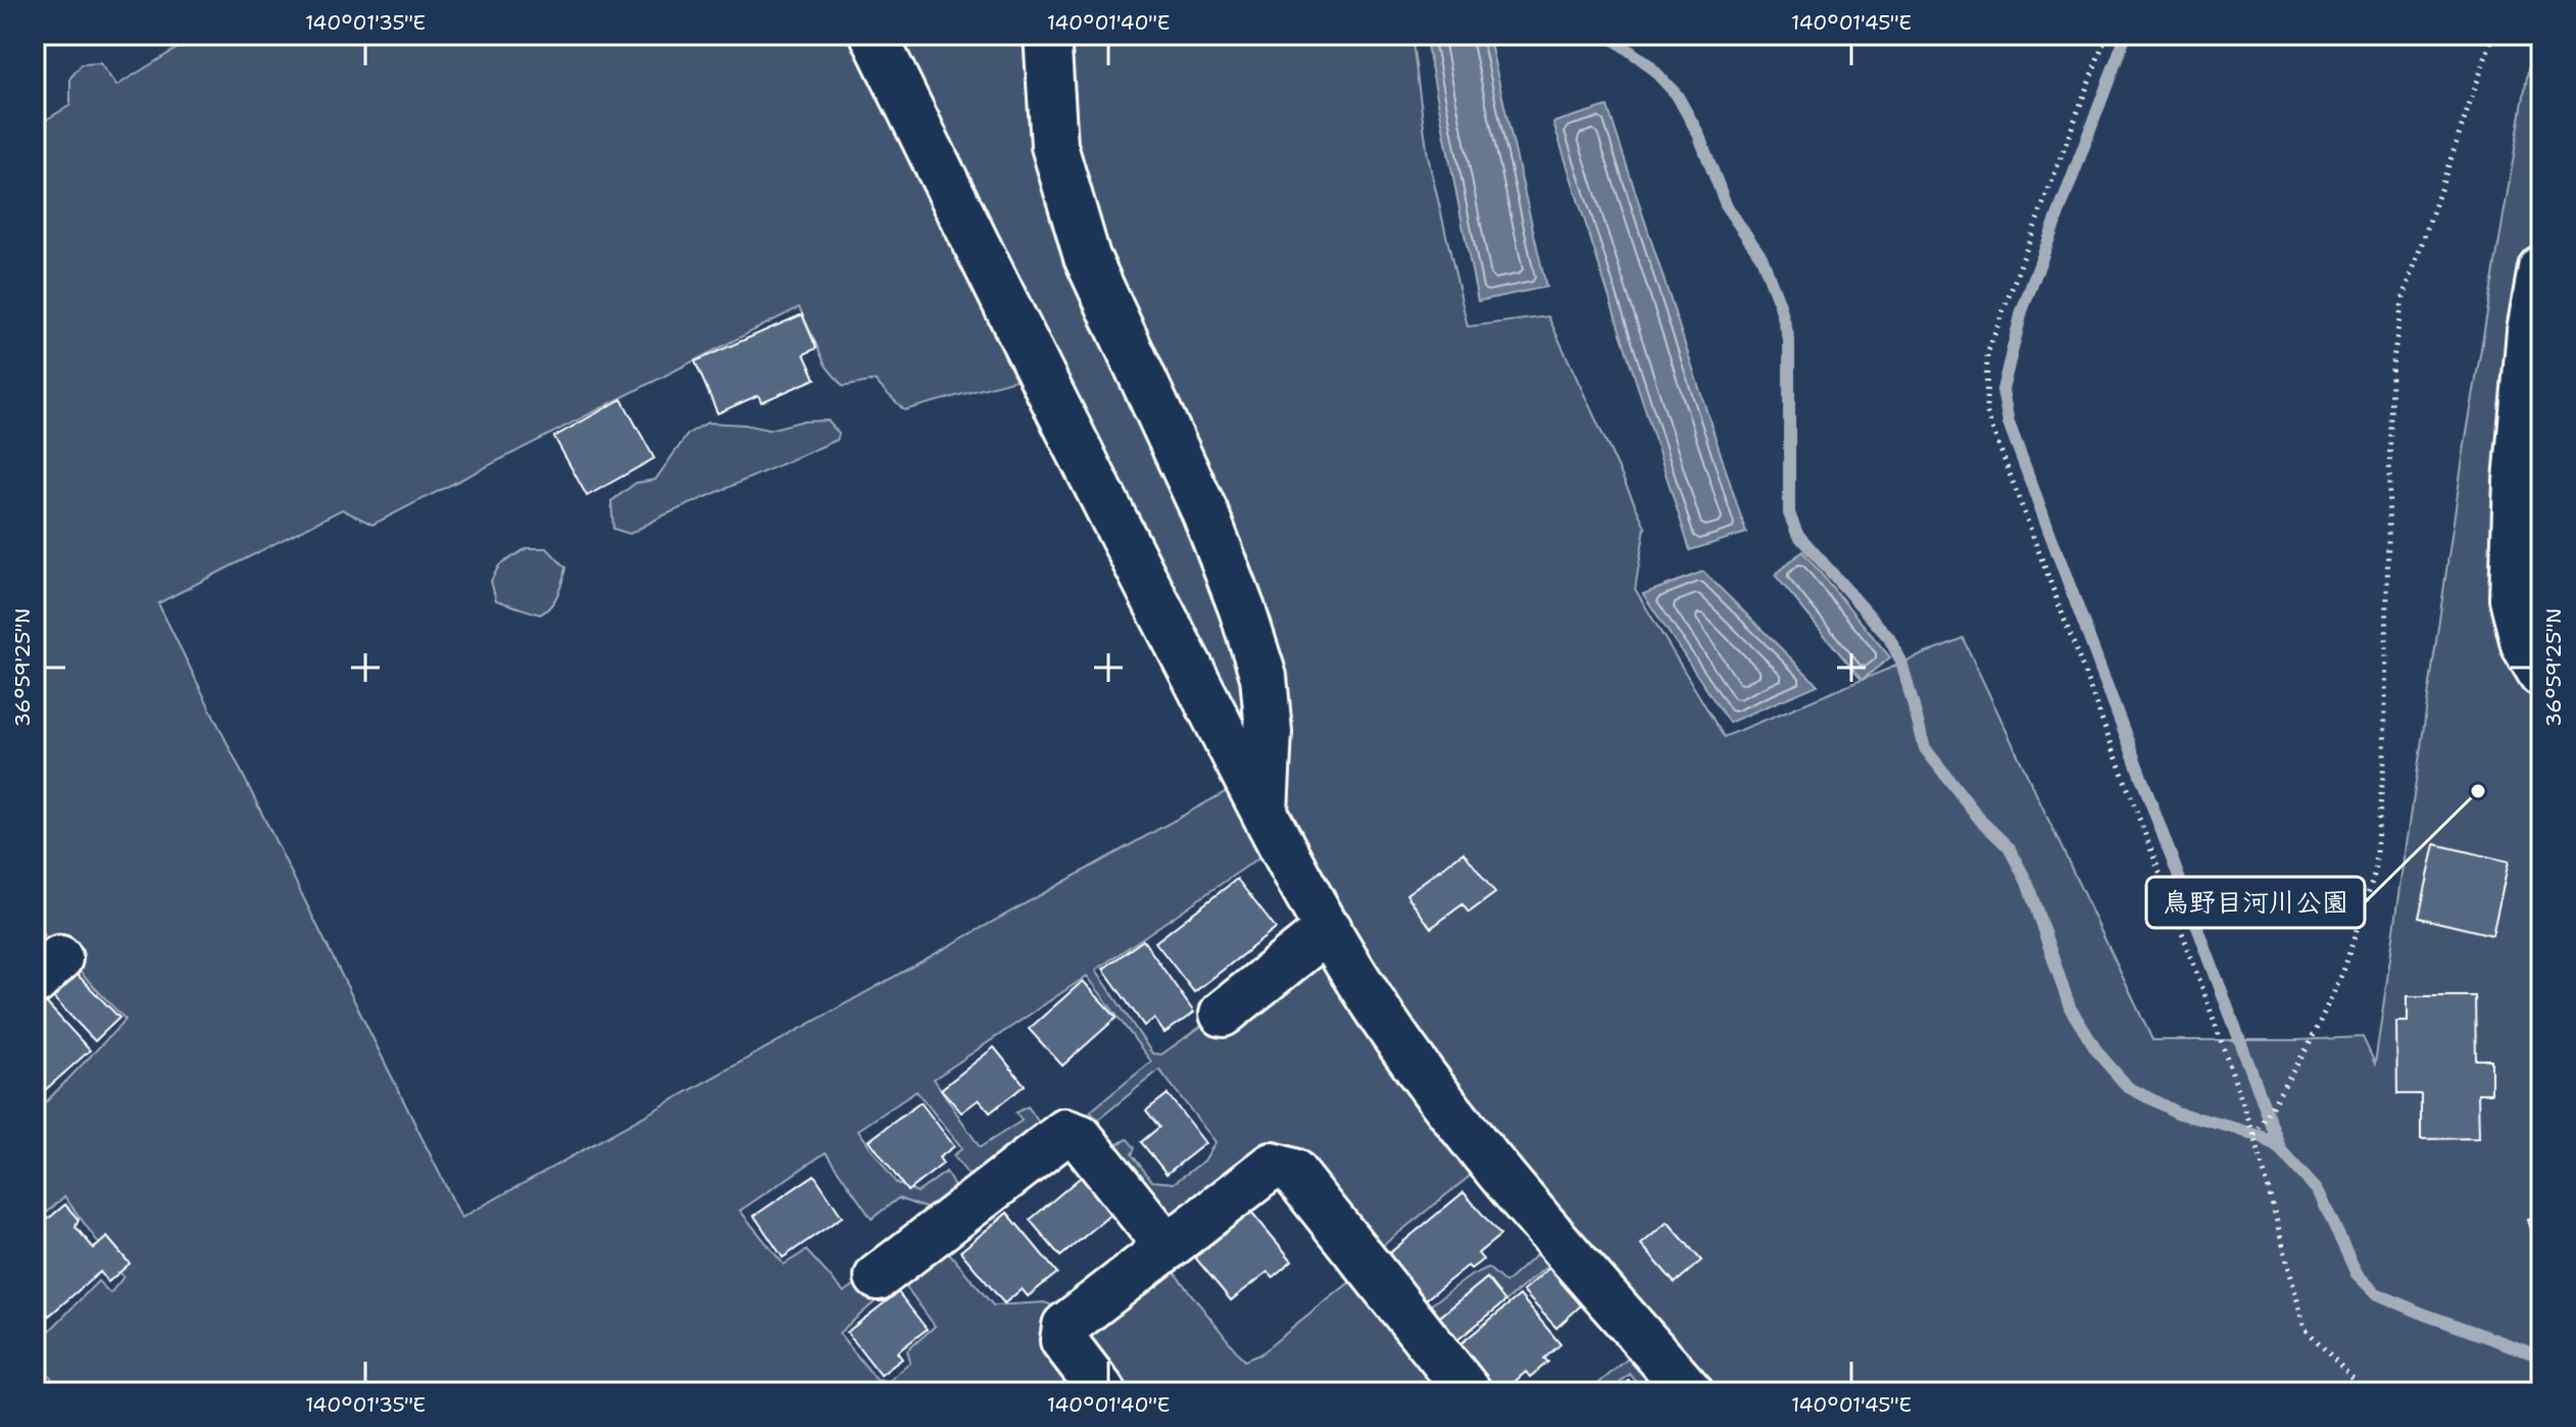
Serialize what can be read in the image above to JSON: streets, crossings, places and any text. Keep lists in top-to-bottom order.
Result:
{
  "places": ["鳥野目河川公園"],
  "coordinates": [
    "140°01'35\"E",
    "140°01'40\"E",
    "140°01'45\"E",
    "36°59'25\"N"
  ]
}
